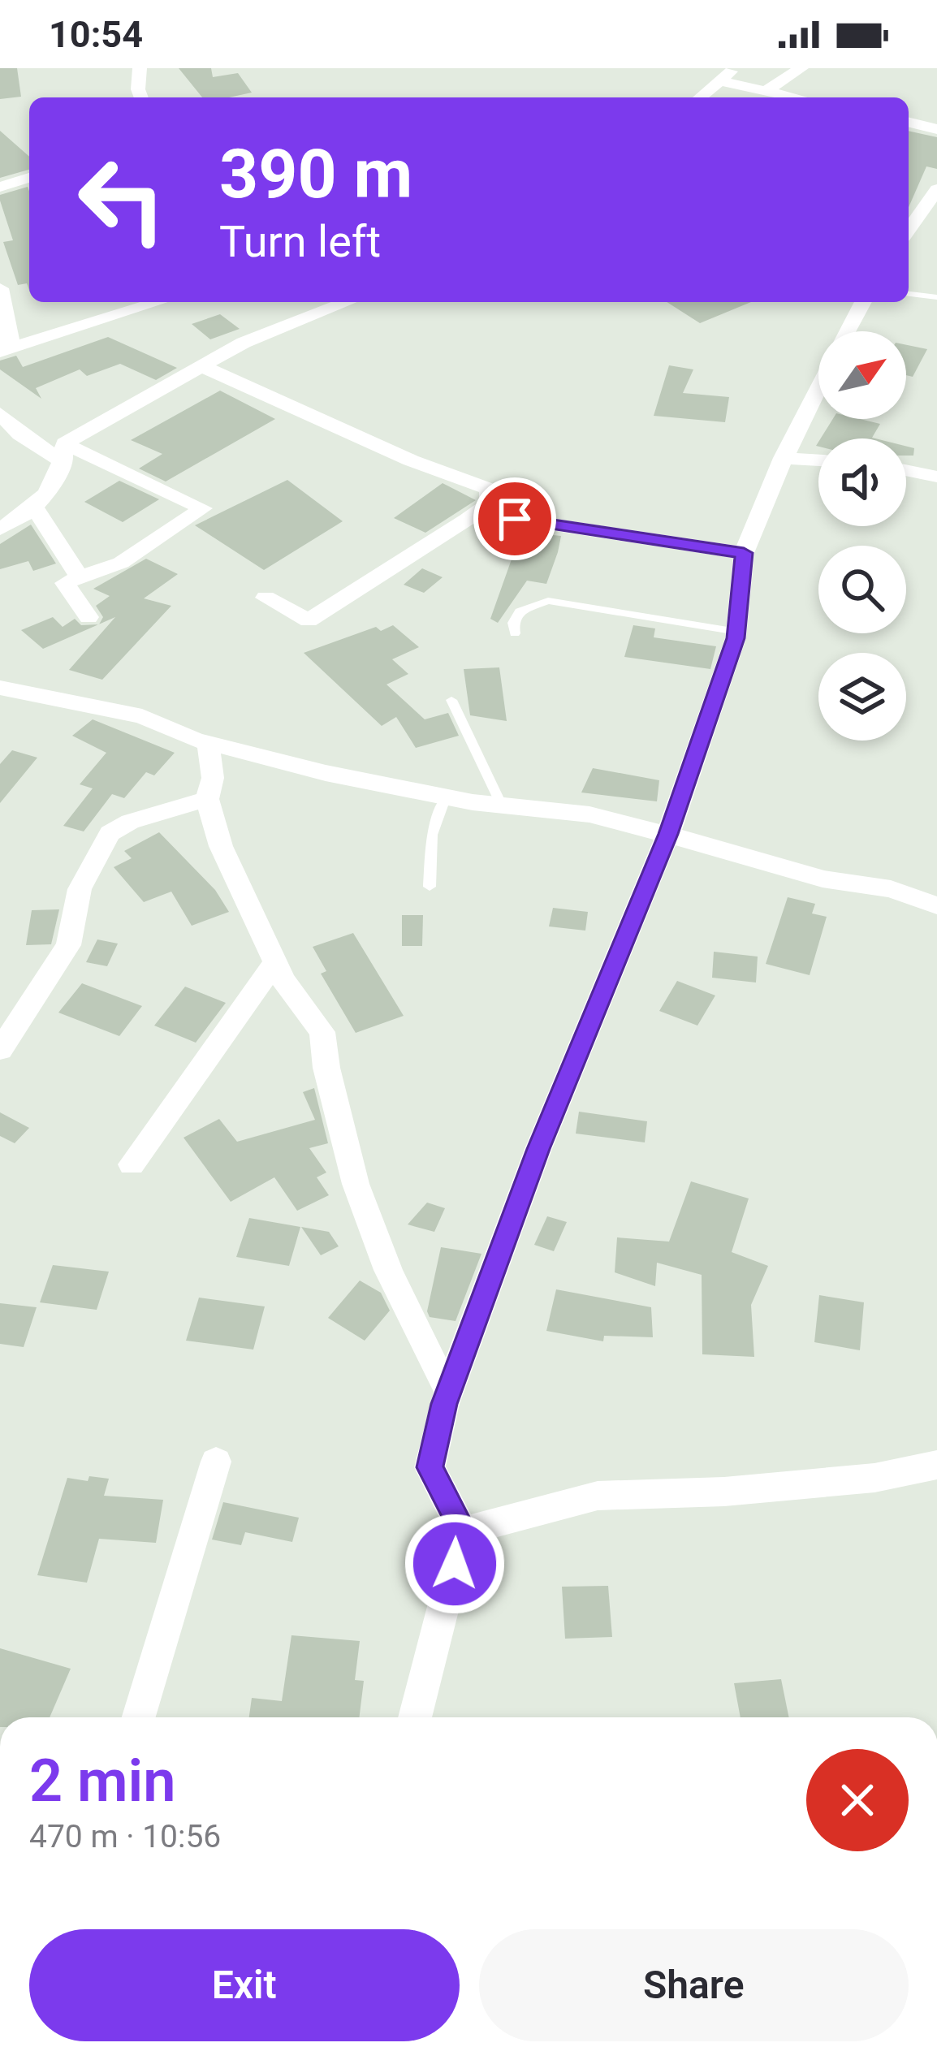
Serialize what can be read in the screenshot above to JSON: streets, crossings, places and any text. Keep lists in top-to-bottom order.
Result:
{
  "north": "top right",
  "page": {
    "status": "10:54",
    "turn": ["390 m", "Turn left"],
    "heading": ["2 min", "470 m · 10:56"],
    "buttons": ["Exit", "Share"]
  }
}
